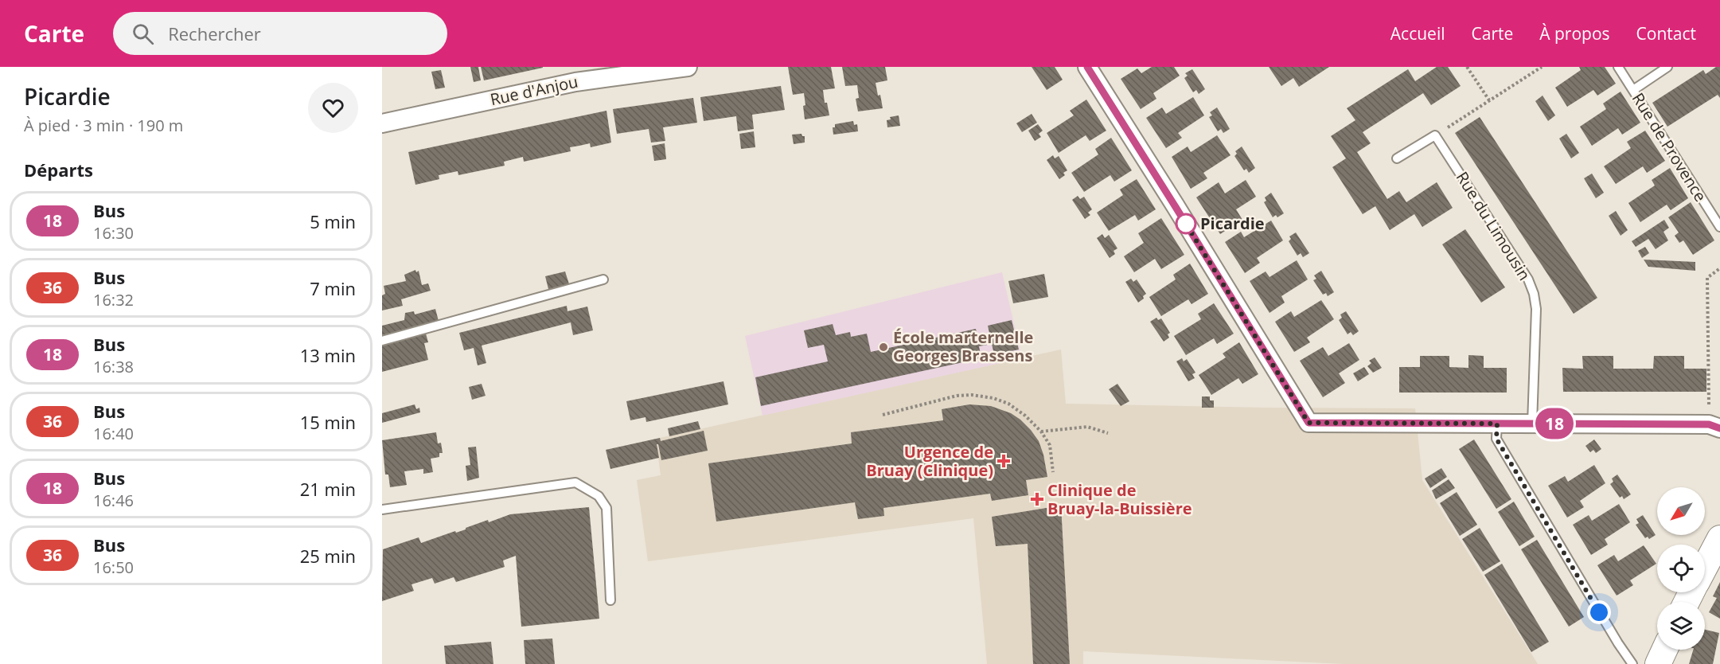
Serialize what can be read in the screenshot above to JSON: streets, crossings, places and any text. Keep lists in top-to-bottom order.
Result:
{
  "streets": {
    "street": ["Rue d'Anjou"],
    "lane": ["Rue de Provence", "Rue du Limousin"]
  },
  "places": {
    "other": ["Picardie", "École marternelle Georges Brassens"],
    "health": ["Urgence de Bruay (Clinique)", "Clinique de Bruay-la-Buissière"]
  },
  "lines": ["bus line 18"],
  "north": "bottom left",
  "page": {
    "header": "Carte",
    "search": "Rechercher",
    "nav": [
      "Accueil",
      "Carte",
      "À propos",
      "Contact"
    ],
    "heading": [
      ["Picardie", "À pied · 3 min · 190 m"],
      "Départs"
    ],
    "on_map": "18",
    "list": [
      {
        "mark": "18",
        "name": "Bus",
        "note": "16:30",
        "value": "5 min"
      },
      {
        "mark": "36",
        "name": "Bus",
        "note": "16:32",
        "value": "7 min"
      },
      {
        "mark": "18",
        "name": "Bus",
        "note": "16:38",
        "value": "13 min"
      },
      {
        "mark": "36",
        "name": "Bus",
        "note": "16:40",
        "value": "15 min"
      },
      {
        "mark": "18",
        "name": "Bus",
        "note": "16:46",
        "value": "21 min"
      },
      {
        "mark": "36",
        "name": "Bus",
        "note": "16:50",
        "value": "25 min"
      }
    ]
  }
}
